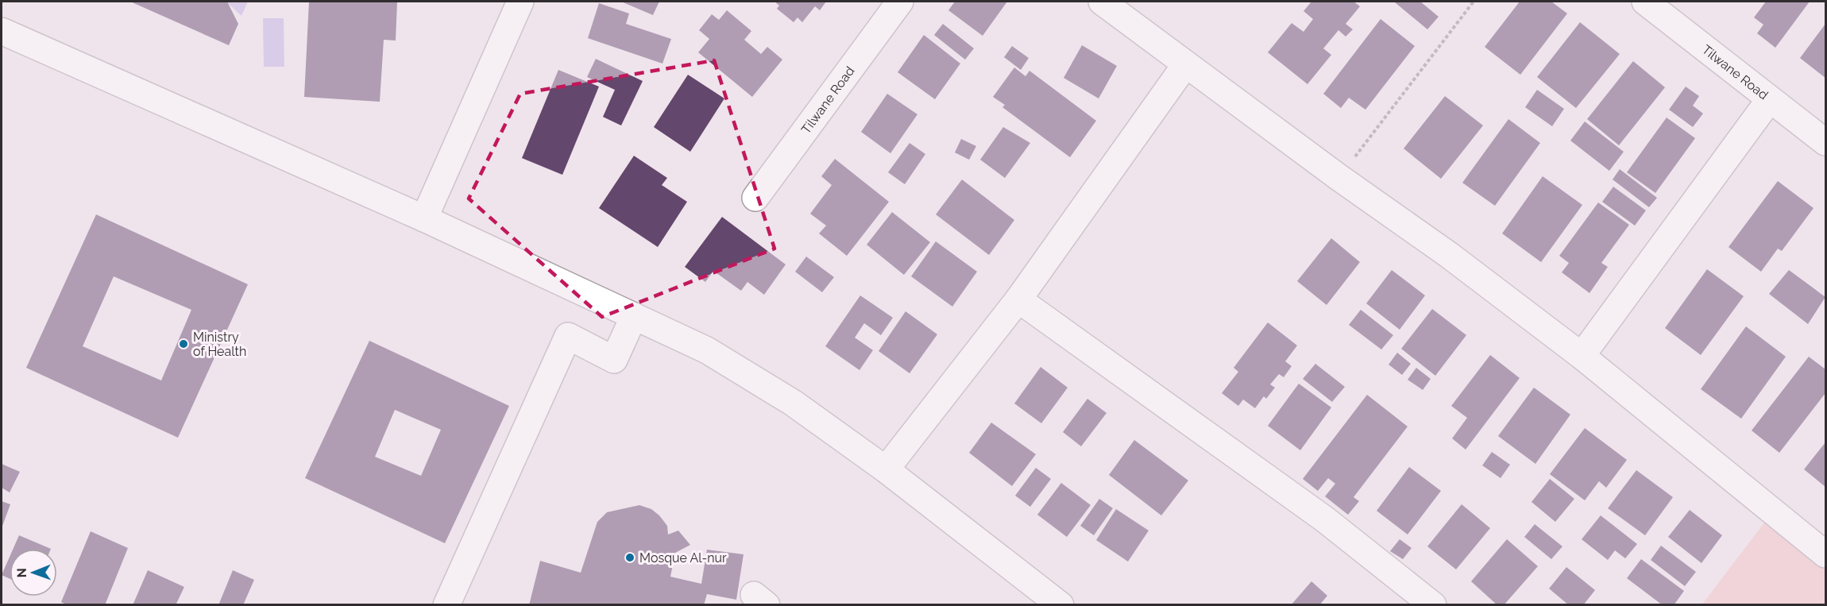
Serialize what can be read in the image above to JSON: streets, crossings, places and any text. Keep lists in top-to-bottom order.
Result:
{
  "streets": {
    "street": ["Tilwane Road"]
  },
  "places": ["Ministry of Health", "Mosque Al-nur"],
  "north": "left"
}
